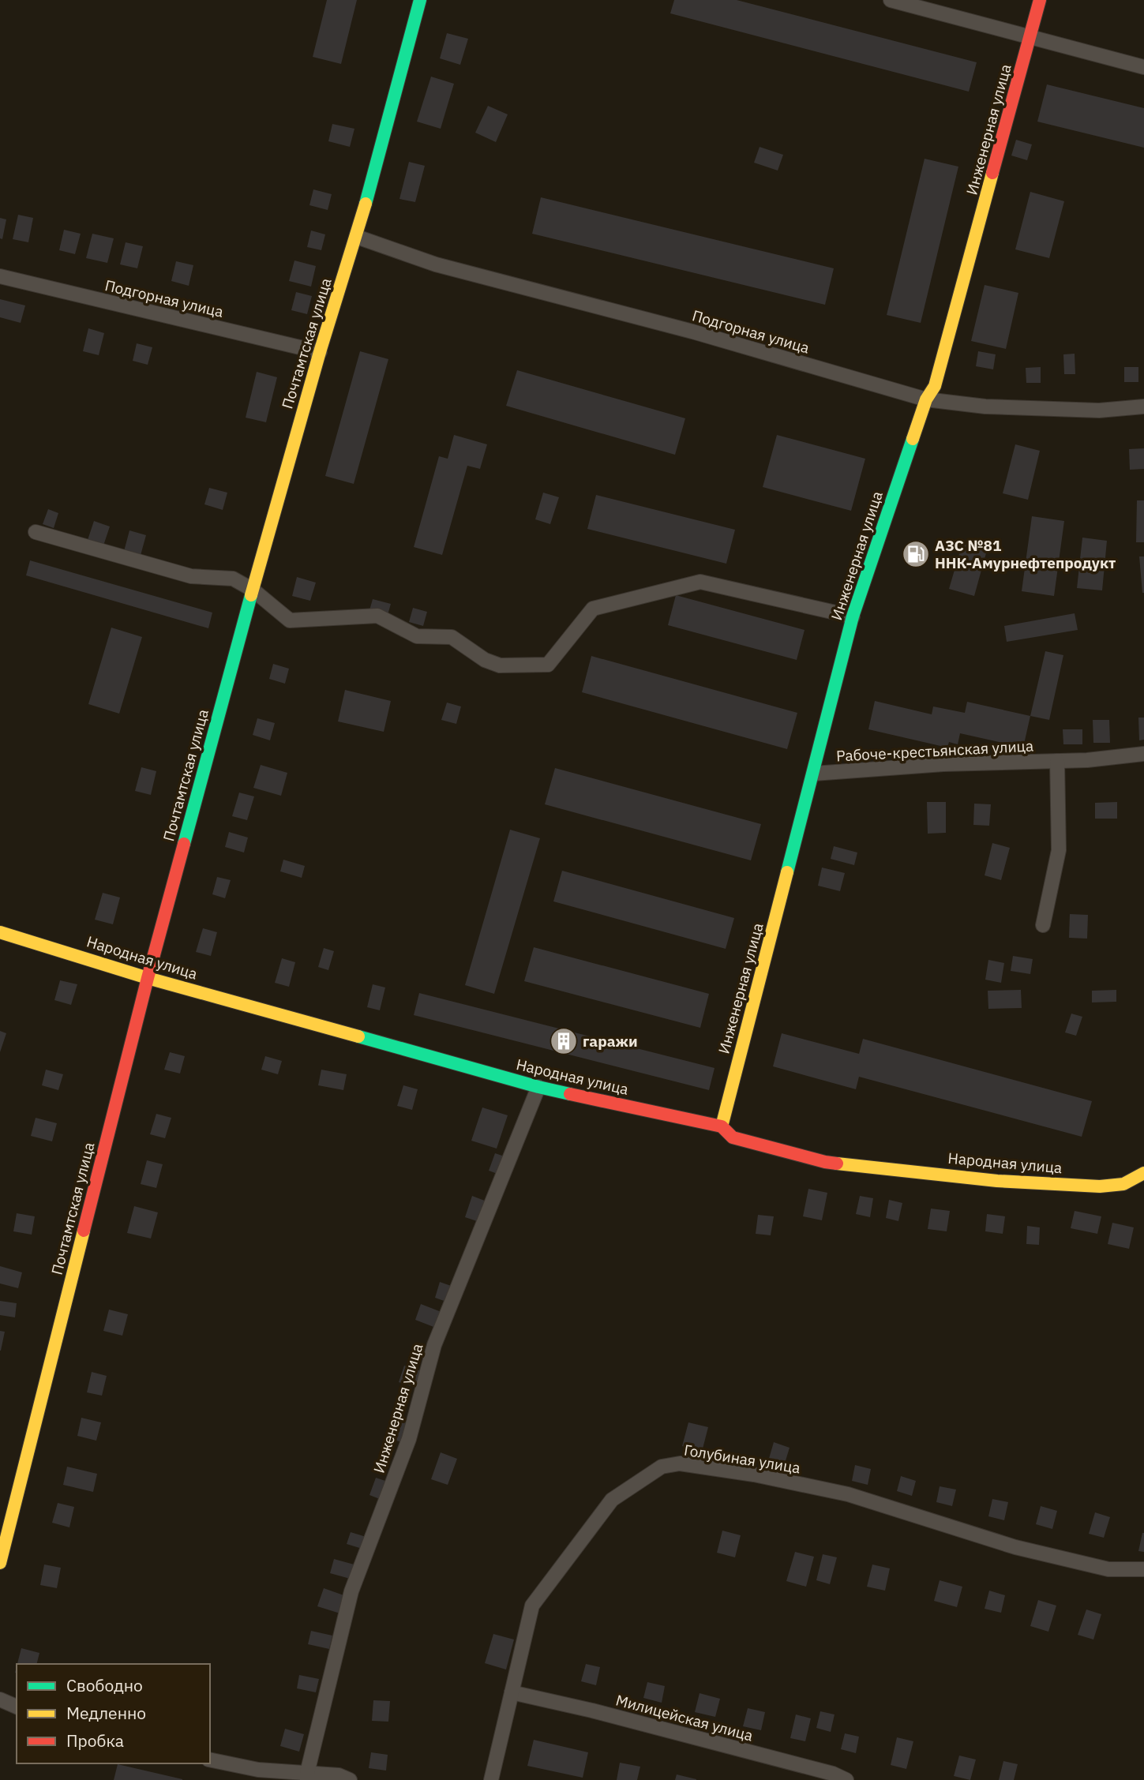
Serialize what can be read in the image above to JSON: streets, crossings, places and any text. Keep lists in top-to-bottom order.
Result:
{
  "streets": {
    "street": [
      "Инженерная улица",
      "Подгорная улица",
      "Почтамтская улица",
      "Рабоче-крестьянская улица",
      "Народная улица",
      "Голубиная улица",
      "Милицейская улица"
    ]
  },
  "crossings": [
    ["Инженерная улица", "Подгорная улица"],
    ["Инженерная улица", "Рабоче-крестьянская улица"],
    ["Инженерная улица", "Народная улица"],
    ["Подгорная улица", "Почтамтская улица"],
    ["Почтамтская улица", "Народная улица"],
    ["Голубиная улица", "Милицейская улица"]
  ],
  "places": {
    "fuel station": ["АЗС №81 ННК-Амурнефтепродукт"],
    "building": ["гаражи"]
  },
  "legend": ["Свободно", "Медленно", "Пробка"]
}
